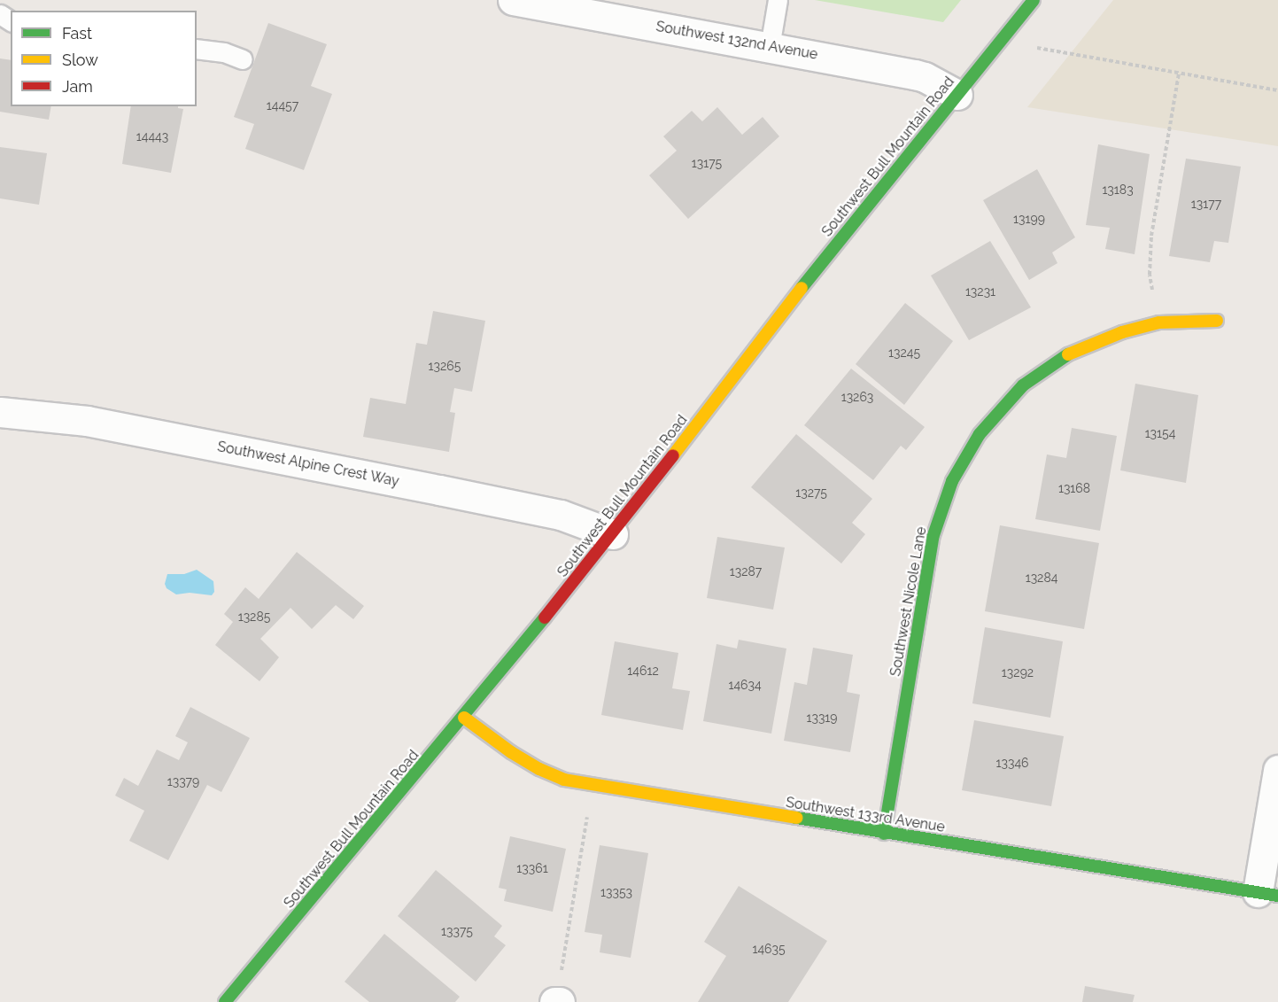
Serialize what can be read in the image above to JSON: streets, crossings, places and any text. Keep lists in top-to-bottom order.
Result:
{
  "streets": {
    "street": [
      "Southwest 132nd Avenue",
      "Southwest Bull Mountain Road",
      "Southwest Alpine Crest Way",
      "Southwest Nicole Lane",
      "Southwest 133rd Avenue"
    ]
  },
  "crossings": [
    ["Southwest 132nd Avenue", "Southwest Bull Mountain Road"],
    ["Southwest Bull Mountain Road", "Southwest Alpine Crest Way"],
    ["Southwest Bull Mountain Road", "Southwest 133rd Avenue"],
    ["Southwest Nicole Lane", "Southwest 133rd Avenue"]
  ],
  "house_numbers": [
    "14457",
    "14443",
    "13175",
    "13183",
    "13177",
    "13199",
    "13231",
    "13245",
    "13265",
    "13263",
    "13154",
    "13168",
    "13275",
    "13287",
    "13284",
    "13285",
    "14612",
    "13292",
    "14634",
    "13319",
    "13346",
    "13379",
    "13361",
    "13353",
    "13375",
    "14635"
  ],
  "legend": ["Fast", "Slow", "Jam"]
}
